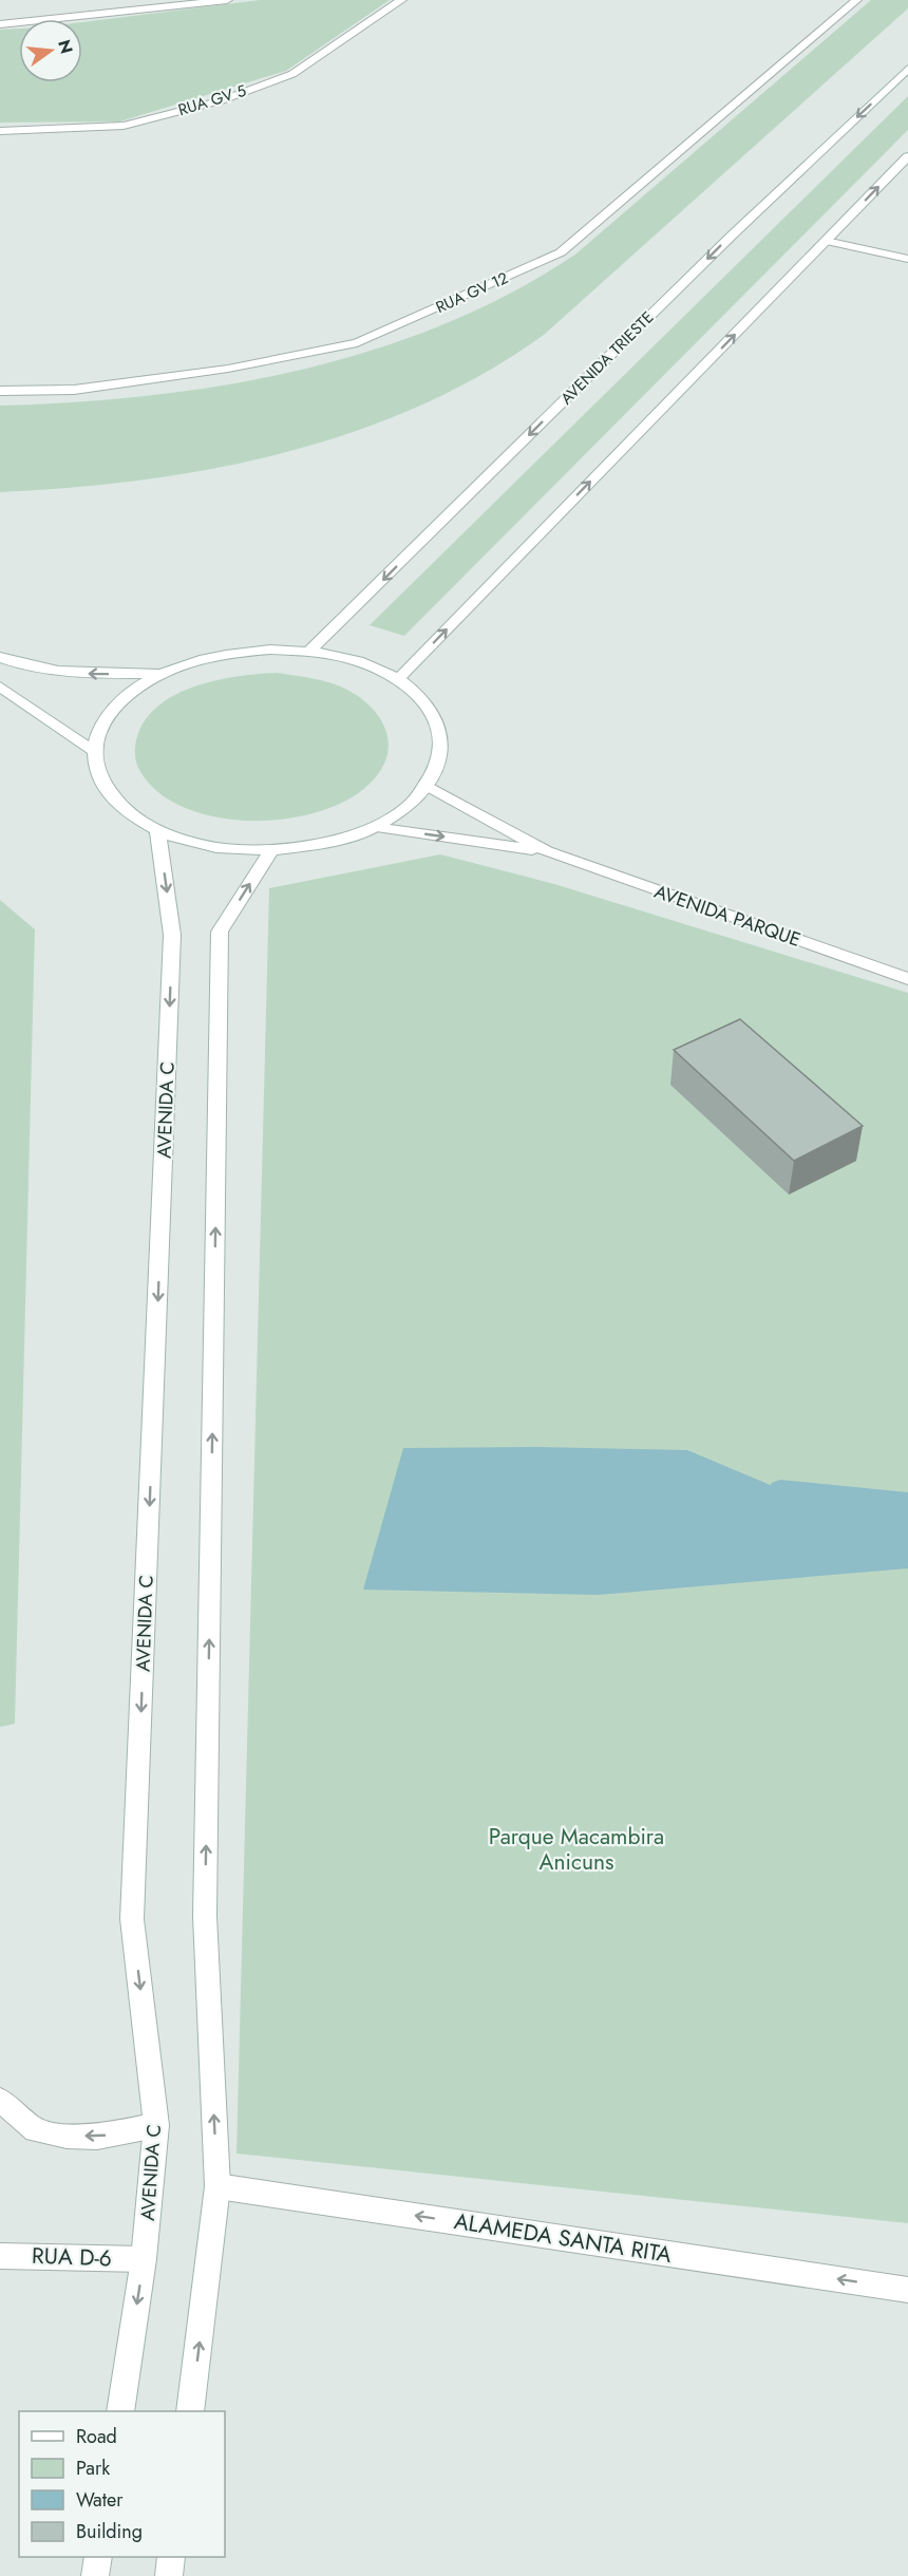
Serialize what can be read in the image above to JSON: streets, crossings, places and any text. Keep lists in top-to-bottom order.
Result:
{
  "streets": {
    "street": [
      "RUA GV 5",
      "RUA GV 12",
      "AVENIDA TRIESTE",
      "AVENIDA PARQUE",
      "AVENIDA C",
      "ALAMEDA SANTA RITA",
      "RUA D-6"
    ]
  },
  "crossings": [
    ["AVENIDA C", "RUA D-6"]
  ],
  "one_way": ["ALAMEDA SANTA RITA"],
  "parks": ["Parque Macambira Anicuns"],
  "legend": [
    "Road",
    "Park",
    "Water",
    "Building"
  ],
  "north": "right"
}
